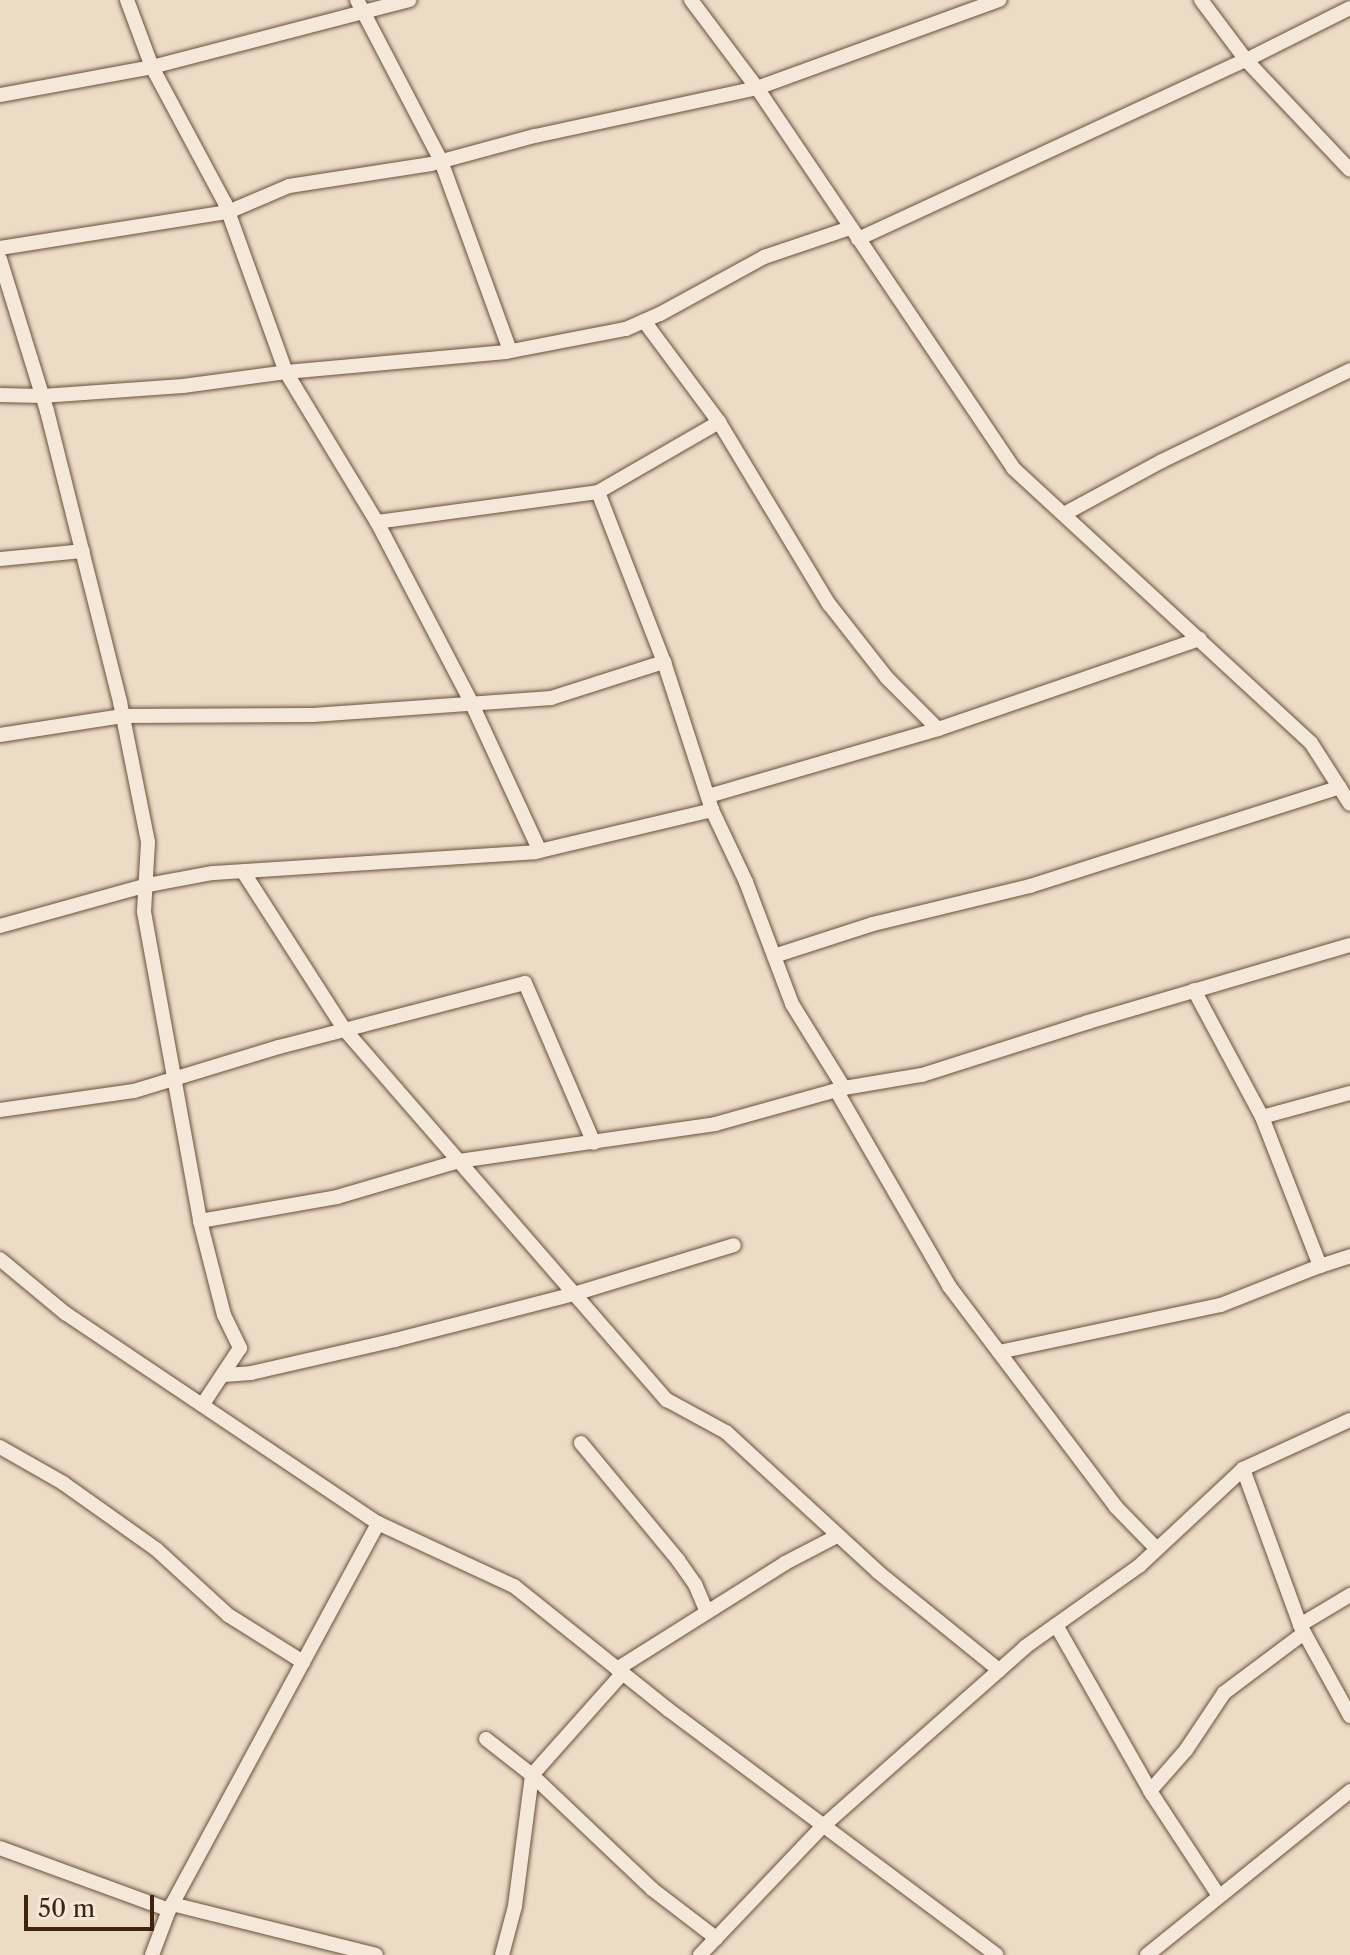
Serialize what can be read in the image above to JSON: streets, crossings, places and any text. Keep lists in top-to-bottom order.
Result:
{
  "scale_bar": "50 m"
}
